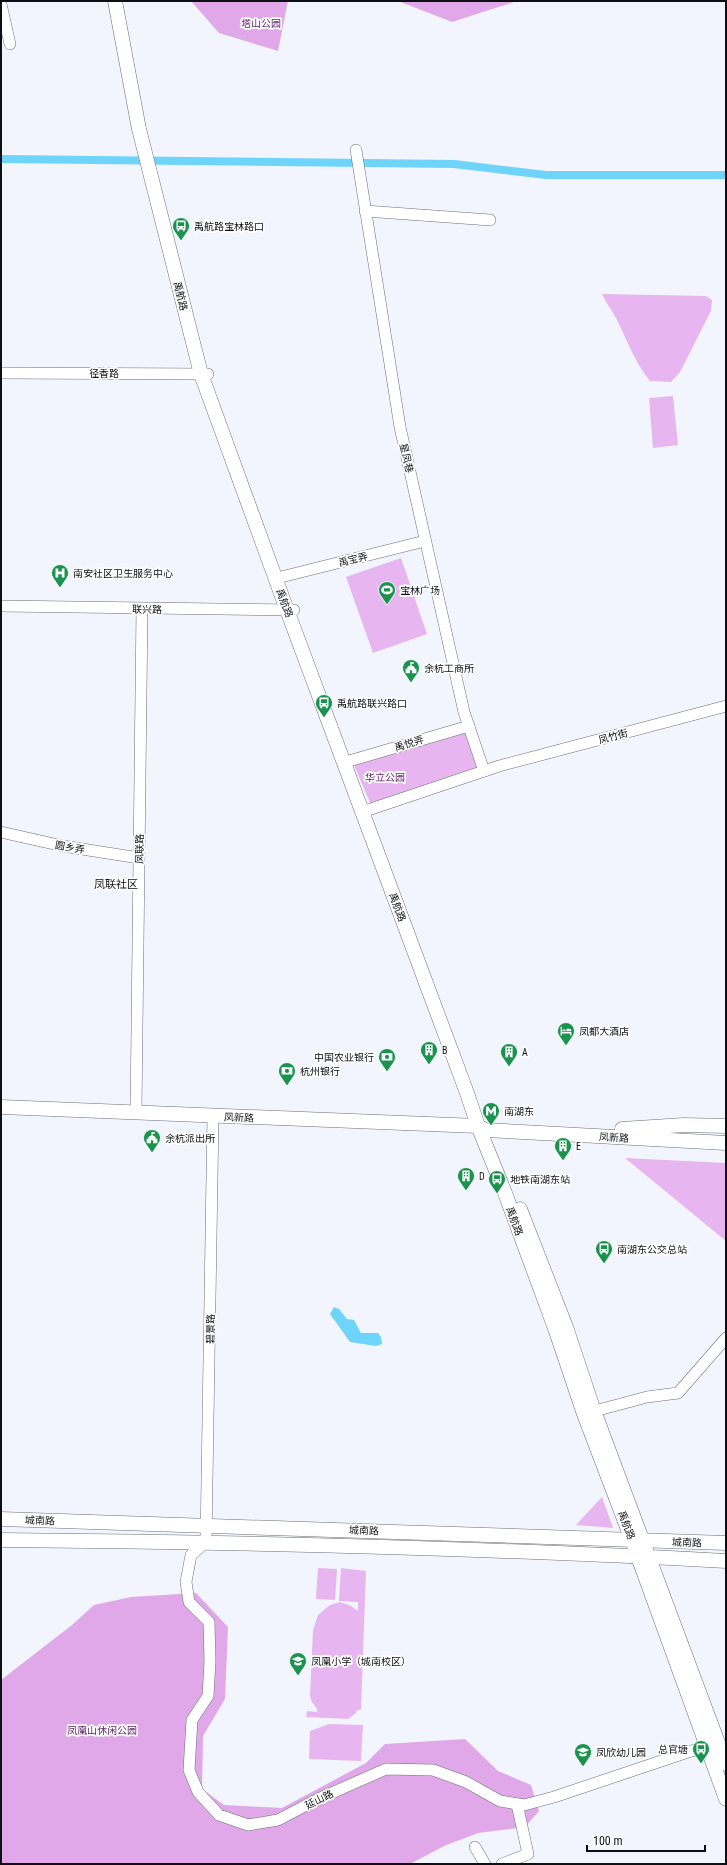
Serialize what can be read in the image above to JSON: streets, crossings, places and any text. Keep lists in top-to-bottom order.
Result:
{
  "streets": {
    "main road": ["禹航路", "凤新路", "城南路"],
    "street": [
      "径香路",
      "星凤巷",
      "禹宝弄",
      "联兴路",
      "凤竹街",
      "禹悦弄",
      "圆乡弄",
      "凤联路",
      "碧景路",
      "延山路"
    ]
  },
  "crossings": [
    ["禹航路", "径香路"],
    ["禹航路", "禹宝弄"],
    ["禹航路", "联兴路"],
    ["禹航路", "凤竹街"],
    ["禹航路", "禹悦弄"],
    ["禹航路", "凤新路"],
    ["禹航路", "城南路"],
    ["禹航路", "延山路"],
    ["星凤巷", "禹宝弄"],
    ["星凤巷", "凤竹街"],
    ["星凤巷", "禹悦弄"],
    ["联兴路", "凤联路"],
    ["圆乡弄", "凤联路"],
    ["凤联路", "凤新路"],
    ["凤新路", "碧景路"],
    ["碧景路", "城南路"],
    ["碧景路", "延山路"],
    ["城南路", "延山路"]
  ],
  "districts": ["凤联社区"],
  "parks": ["塔山公园", "华立公园", "凤凰山休闲公园"],
  "places": {
    "bus stop": [
      "禹航路宝林路口",
      "禹航路联兴路口",
      "地铁南湖东站",
      "南湖东公交总站",
      "总官塘"
    ],
    "hospital": ["南安社区卫生服务中心"],
    "sports": ["宝林广场"],
    "public building": ["余杭工商所", "余杭派出所"],
    "hotel": ["凤都大酒店"],
    "building": [
      "B",
      "A",
      "E",
      "D"
    ],
    "bank": ["中国农业银行", "杭州银行"],
    "metro station": ["南湖东"],
    "school or university": ["凤凰小学（城南校区）", "凤欣幼儿园"]
  },
  "scale_bar": "100 m"
}
